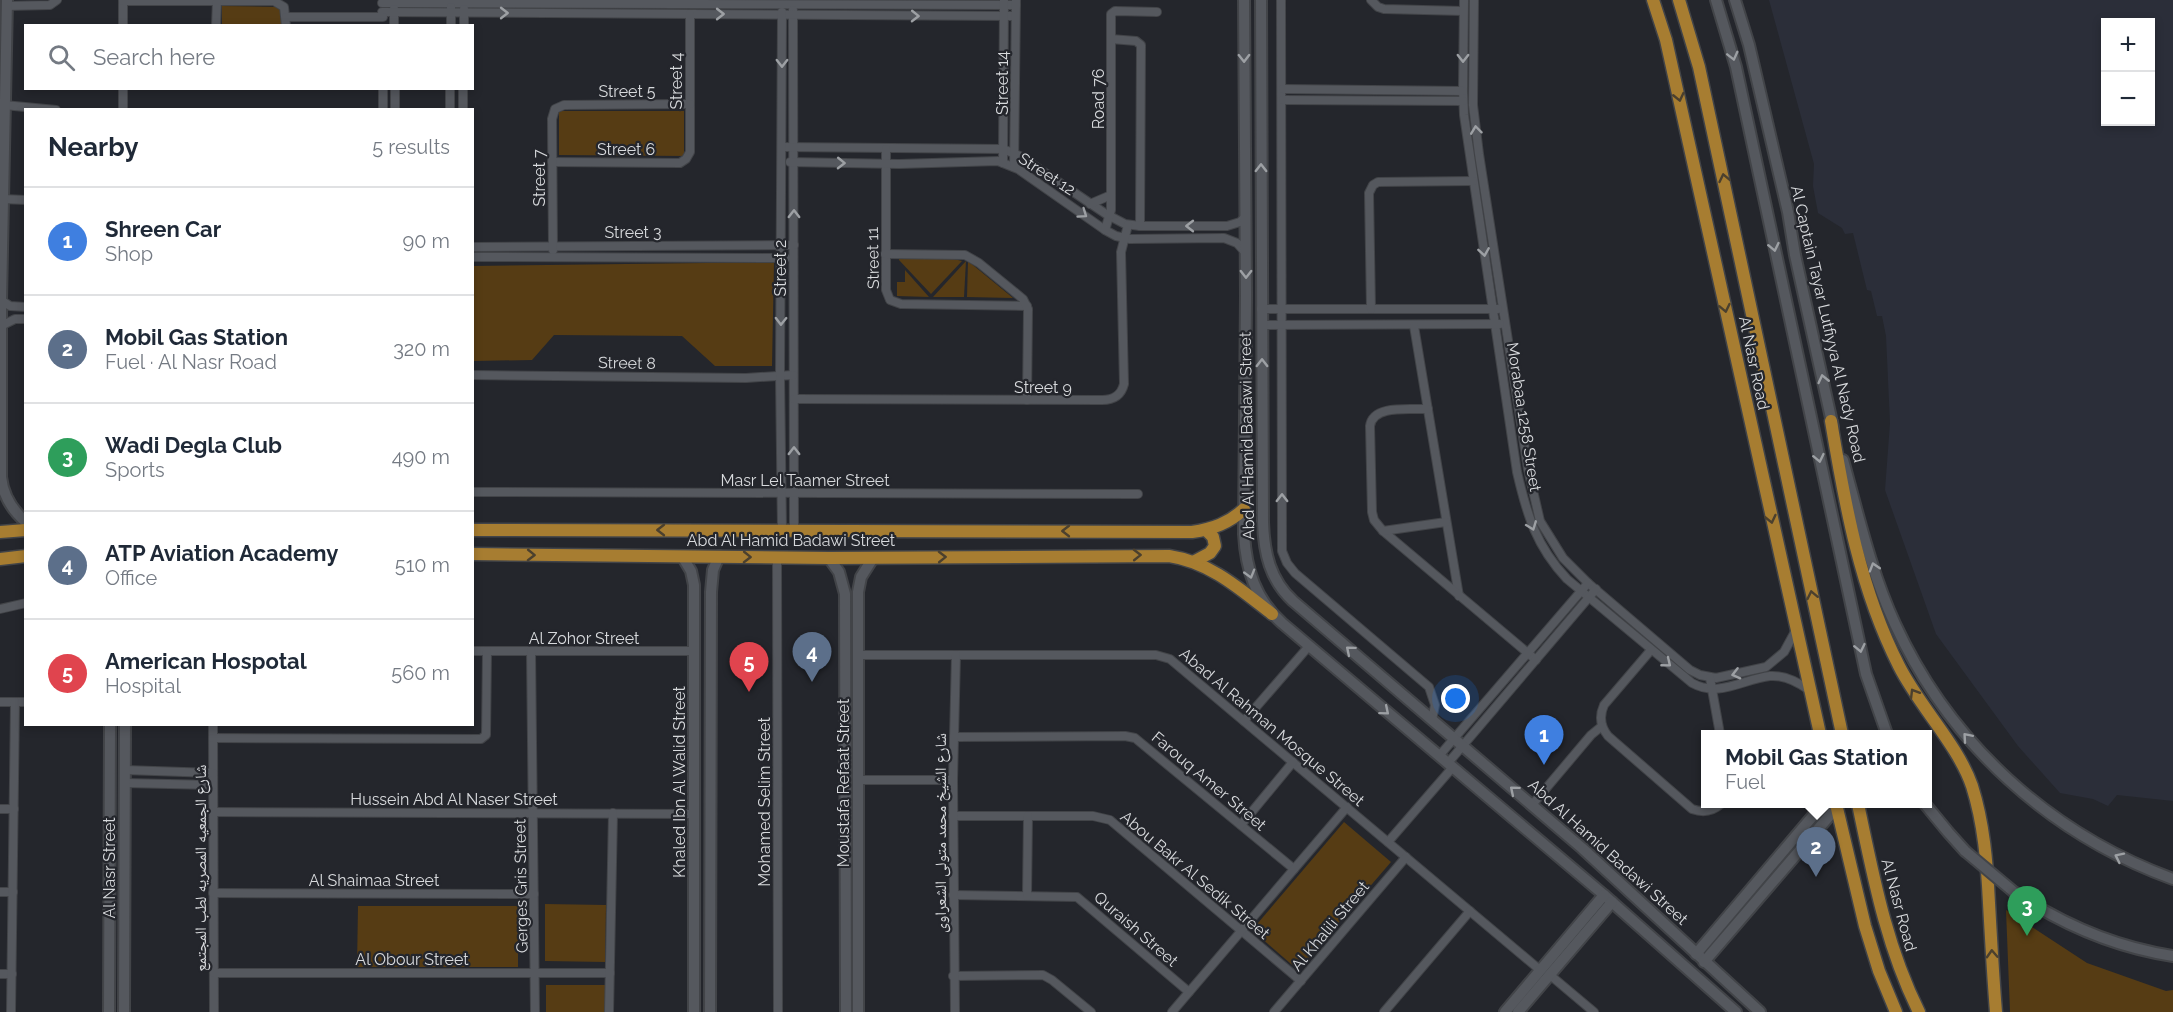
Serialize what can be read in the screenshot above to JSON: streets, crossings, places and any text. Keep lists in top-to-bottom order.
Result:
{
  "streets": {
    "main road": [
      "Al Captain Tayar Lutfiyya Al Nady Road",
      "Al Nasr Road",
      "Abd Al Hamid Badawi Street",
      "Khaled Ibn Al Walid Street",
      "Moustafa Refaat Street",
      "Al Nasr Street"
    ],
    "street": [
      "Street 4",
      "Street 14",
      "Street 5",
      "Road 76",
      "Street 6",
      "Street 12",
      "Street 7",
      "Street 3",
      "Street 11",
      "Street 2",
      "Street 8",
      "Street 9",
      "Morabaa 1258 Street",
      "Masr Lel Taamer Street",
      "Al Zohor Street",
      "Abad Al Rahman Mosque Street",
      "Farouq Amer Street",
      "Hussein Abd Al Naser Street",
      "Mohamed Selim Street",
      "شارع الشيخ محمد متولى الشعراوى",
      "شارع الجمعيه المصريه لطب المجتمع",
      "Abou Bakr Al Sedik Street",
      "Al Shaimaa Street",
      "Gerges Gris Street",
      "Al Khalili Street",
      "Quraish Street",
      "Al Obour Street"
    ]
  },
  "crossings": [
    ["Street 4", "Street 5"],
    ["Street 4", "Street 6"],
    ["Street 14", "Street 12"],
    ["Street 5", "Street 7"],
    ["Road 76", "Street 12"],
    ["Street 6", "Street 7"],
    ["Street 12", "Street 11"],
    ["Street 12", "Street 2"],
    ["Street 12", "Street 9"],
    ["Street 12", "Abd Al Hamid Badawi Street"],
    ["Street 7", "Street 3"],
    ["Street 3", "Street 2"],
    ["Street 2", "Street 8"],
    ["Street 2", "Street 9"],
    ["Street 2", "Abd Al Hamid Badawi Street"],
    ["Street 2", "Masr Lel Taamer Street"],
    ["Abd Al Hamid Badawi Street", "Khaled Ibn Al Walid Street"],
    ["Abd Al Hamid Badawi Street", "Moustafa Refaat Street"],
    ["Abd Al Hamid Badawi Street", "Mohamed Selim Street"],
    ["Al Zohor Street", "Khaled Ibn Al Walid Street"],
    ["Al Zohor Street", "Gerges Gris Street"],
    ["Abad Al Rahman Mosque Street", "Moustafa Refaat Street"],
    ["Abad Al Rahman Mosque Street", "شارع الشيخ محمد متولى الشعراوى"],
    ["Abad Al Rahman Mosque Street", "Al Khalili Street"],
    ["Farouq Amer Street", "شارع الشيخ محمد متولى الشعراوى"],
    ["Khaled Ibn Al Walid Street", "Hussein Abd Al Naser Street"],
    ["Hussein Abd Al Naser Street", "شارع الجمعيه المصريه لطب المجتمع"],
    ["Hussein Abd Al Naser Street", "Gerges Gris Street"],
    ["شارع الشيخ محمد متولى الشعراوى", "Abou Bakr Al Sedik Street"],
    ["شارع الشيخ محمد متولى الشعراوى", "Quraish Street"],
    ["شارع الجمعيه المصريه لطب المجتمع", "Al Shaimaa Street"],
    ["شارع الجمعيه المصريه لطب المجتمع", "Al Obour Street"],
    ["Abou Bakr Al Sedik Street", "Al Khalili Street"],
    ["Al Shaimaa Street", "Gerges Gris Street"],
    ["Gerges Gris Street", "Al Obour Street"]
  ],
  "page": {
    "map_buttons": ["+", "−"],
    "search": "Search here",
    "heading": ["Nearby", "5 results"],
    "list": [
      {
        "mark": "1",
        "name": "Shreen Car",
        "note": "Shop",
        "value": "90 m"
      },
      {
        "mark": "2",
        "name": "Mobil Gas Station",
        "note": "Fuel · Al Nasr Road",
        "value": "320 m"
      },
      {
        "mark": "3",
        "name": "Wadi Degla Club",
        "note": "Sports",
        "value": "490 m"
      },
      {
        "mark": "4",
        "name": "ATP Aviation Academy",
        "note": "Office",
        "value": "510 m"
      },
      {
        "mark": "5",
        "name": "American Hospotal",
        "note": "Hospital",
        "value": "560 m"
      }
    ],
    "pins": [
      "4",
      "5",
      "1",
      "2",
      "3"
    ],
    "popup": ["Mobil Gas Station", "Fuel"]
  }
}
